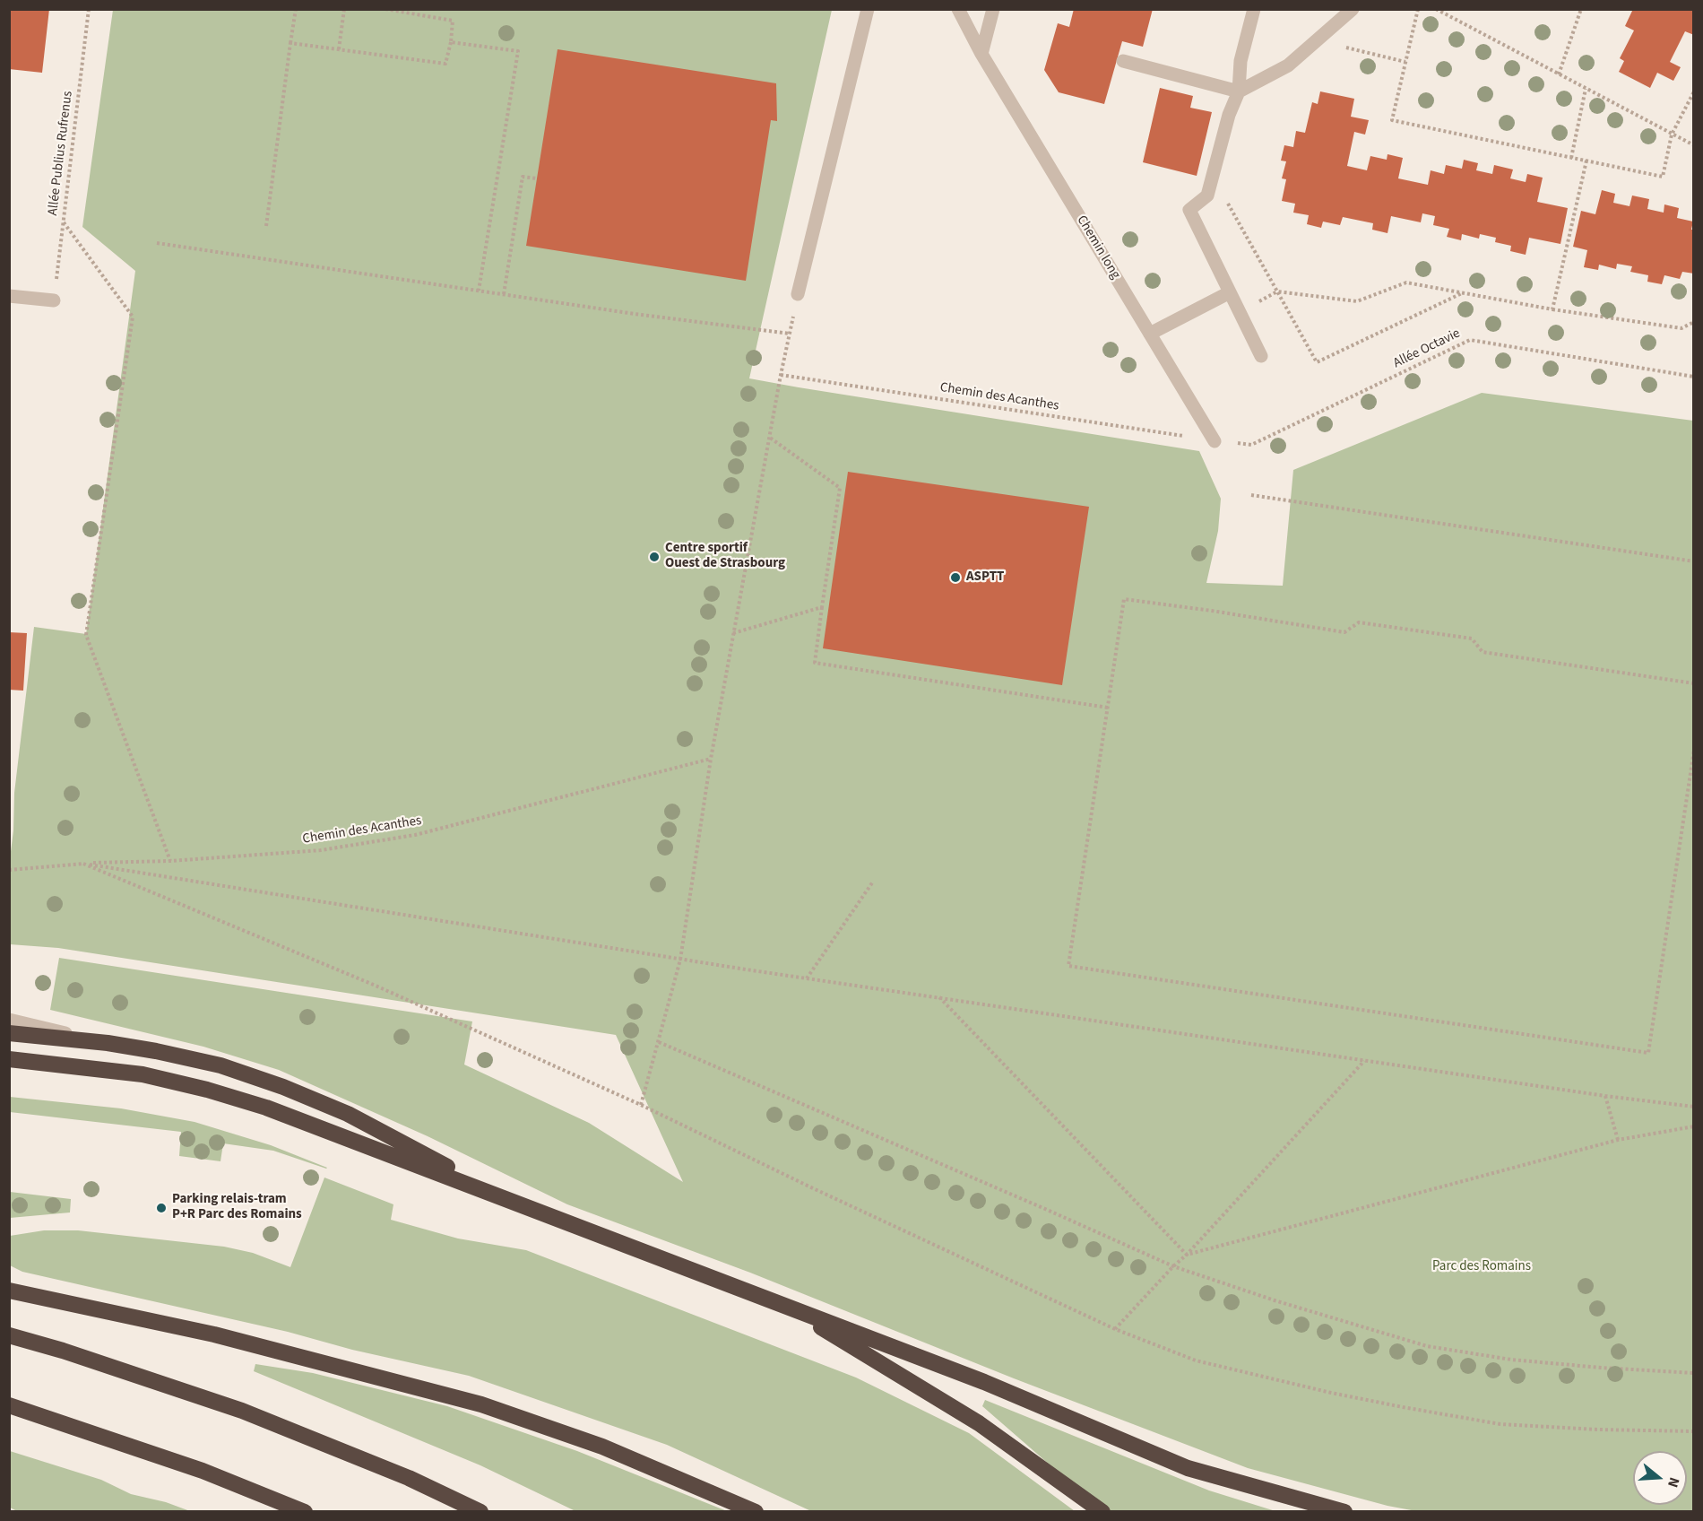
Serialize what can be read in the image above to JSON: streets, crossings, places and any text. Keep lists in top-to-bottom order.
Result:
{
  "streets": {
    "street": ["Chemin long"],
    "path": ["Allée Publius Rufrenus", "Allée Octavie", "Chemin des Acanthes"]
  },
  "crossings": [
    ["Chemin long", "Allée Octavie"],
    ["Chemin long", "Chemin des Acanthes"],
    ["Allée Octavie", "Chemin des Acanthes"]
  ],
  "parks": ["Parc des Romains"],
  "places": ["Centre sportif Ouest de Strasbourg", "ASPTT", "Parking relais-tram P+R Parc des Romains"],
  "north": "right"
}
